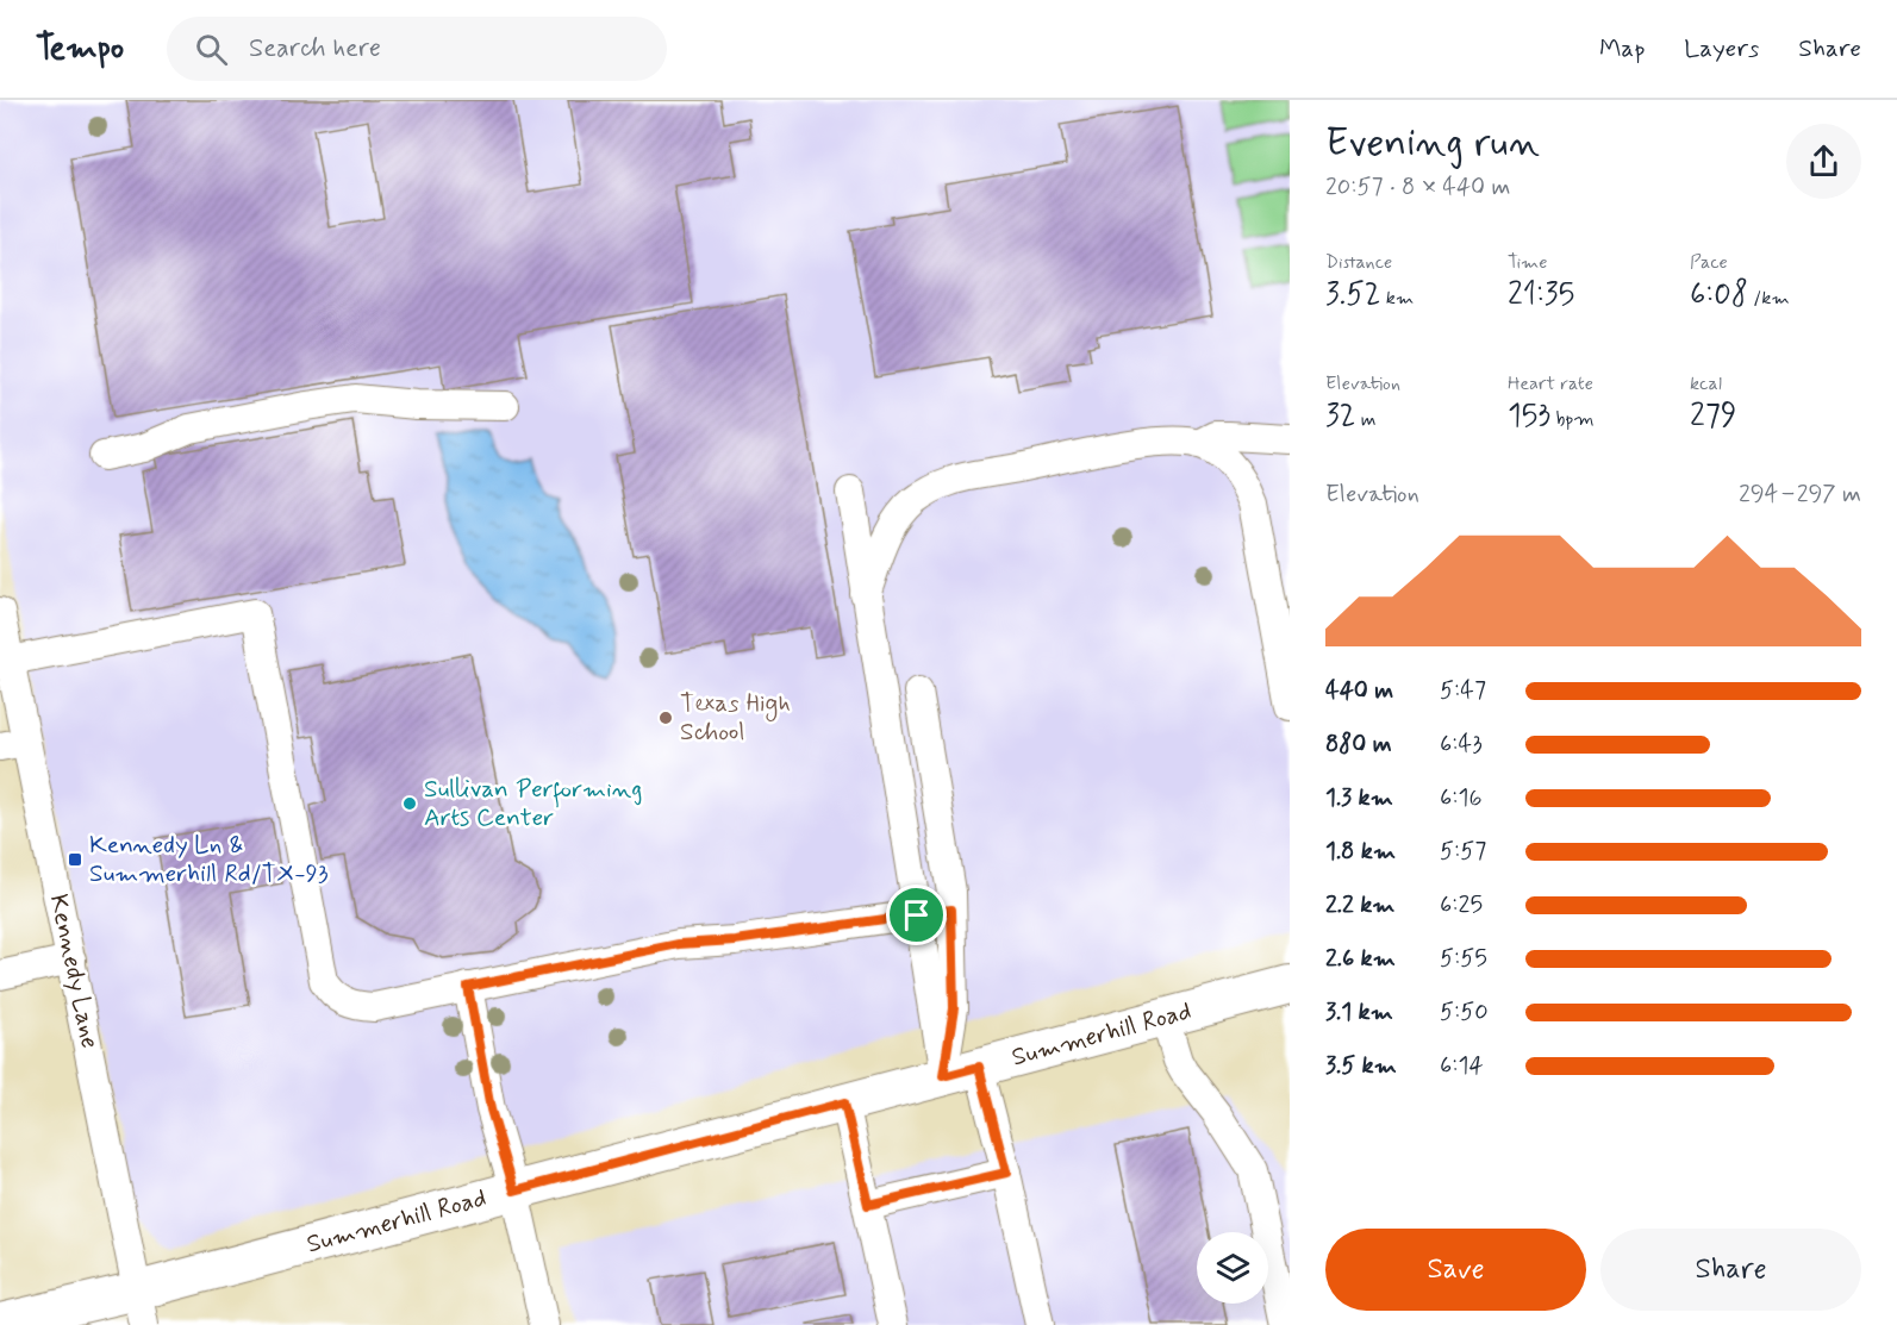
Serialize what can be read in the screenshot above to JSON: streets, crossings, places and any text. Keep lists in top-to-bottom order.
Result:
{
  "streets": {
    "main road": ["Summerhill Road"],
    "street": ["Kennedy Lane"]
  },
  "crossings": [
    ["Kennedy Lane", "Summerhill Road"]
  ],
  "places": {
    "other": ["Texas High School", "Sullivan Performing Arts Center"],
    "transit": ["Kennedy Ln & Summerhill Rd/TX-93"]
  },
  "page": {
    "header": "Tempo",
    "search": "Search here",
    "nav": ["Map", "Layers", "Share"],
    "heading": ["Evening run", "20:57 · 8 × 440 m"],
    "stats": [
      ["Distance", "3.52 km"],
      ["Time", "21:35"],
      ["Pace", "6:08 /km"],
      ["Elevation", "32 m"],
      ["Heart rate", "153 bpm"],
      ["kcal", "279"]
    ],
    "chart": ["Elevation", "294–297 m"],
    "list": [
      {
        "name": "440 m",
        "note": "5:47"
      },
      {
        "name": "880 m",
        "note": "6:43"
      },
      {
        "name": "1.3 km",
        "note": "6:16"
      },
      {
        "name": "1.8 km",
        "note": "5:57"
      },
      {
        "name": "2.2 km",
        "note": "6:25"
      },
      {
        "name": "2.6 km",
        "note": "5:55"
      },
      {
        "name": "3.1 km",
        "note": "5:50"
      },
      {
        "name": "3.5 km",
        "note": "6:14"
      }
    ],
    "buttons": ["Save", "Share"]
  }
}
